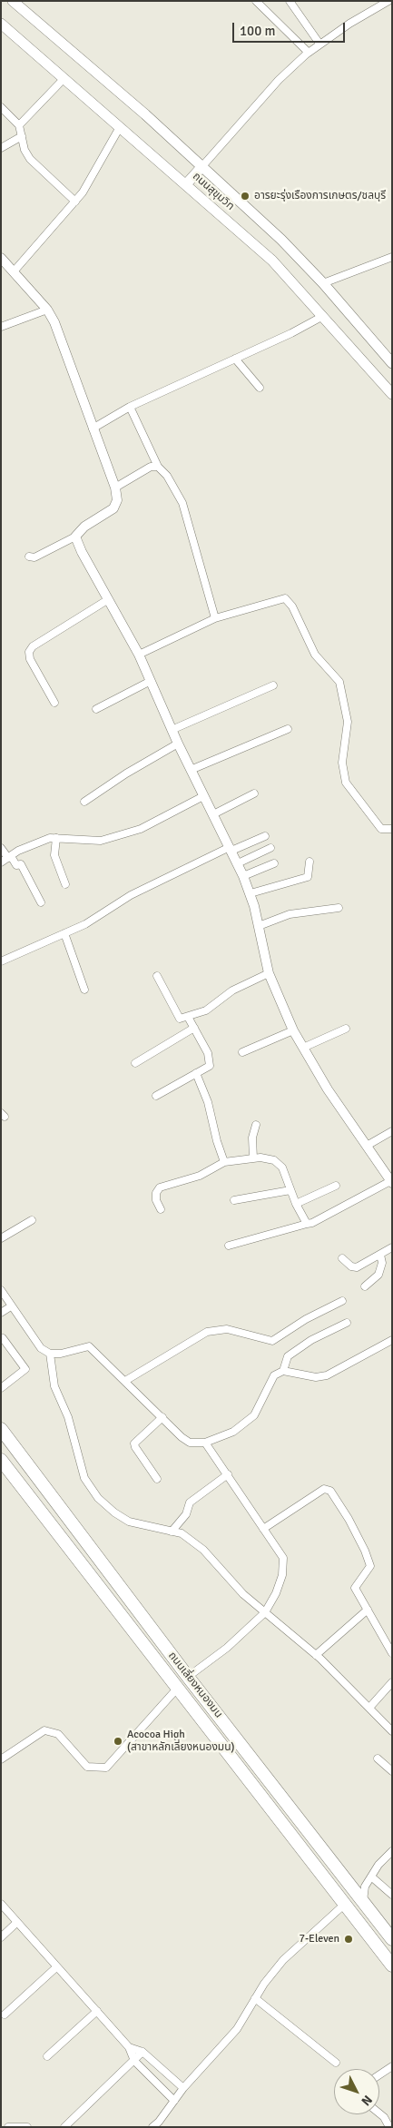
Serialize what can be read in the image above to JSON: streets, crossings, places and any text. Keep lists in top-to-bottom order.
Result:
{
  "streets": {
    "highway": ["ถนนเลี่ยงหนองมน"],
    "main road": ["ถนนสุขุมวิท"]
  },
  "places": ["อารยะรุ่งเรืองการเกษตร/ชลบุรี", "Acocoa High (สาขาหลักเลี่ยงหนองมน)", "7-Eleven"],
  "scale_bar": "100 m",
  "north": "bottom right"
}
